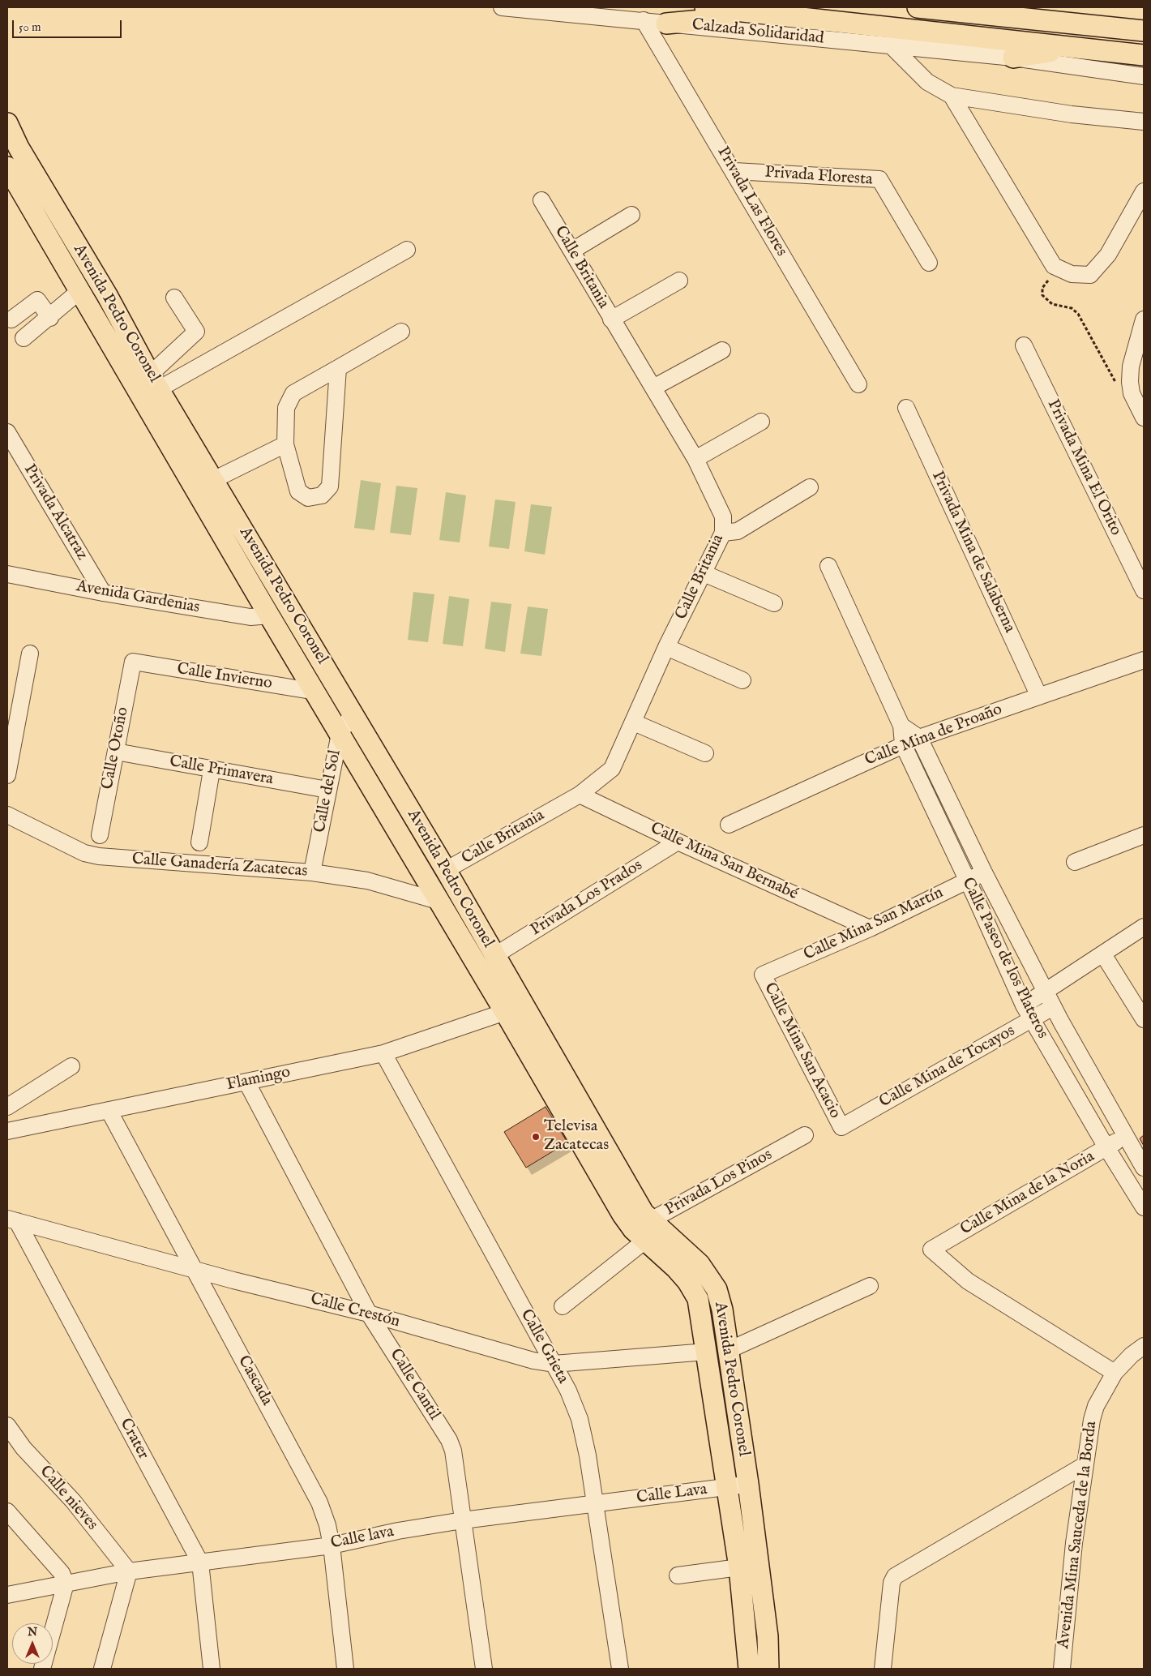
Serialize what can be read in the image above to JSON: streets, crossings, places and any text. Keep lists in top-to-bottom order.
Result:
{
  "streets": {
    "main road": ["Calzada Solidaridad", "Avenida Pedro Coronel"],
    "street": [
      "Privada Floresta",
      "Privada Las Flores",
      "Calle Britania",
      "Privada Mina El Orito",
      "Privada Alcatraz",
      "Privada Mina de Salaberna",
      "Avenida Gardenias",
      "Calle Invierno",
      "Calle Mina de Proaño",
      "Calle Otoño",
      "Calle Primavera",
      "Calle del Sol",
      "Calle Mina San Bernabé",
      "Calle Ganadería Zacatecas",
      "Privada Los Prados",
      "Calle Mina San Martín",
      "Calle Paseo de los Plateros",
      "Calle Mina San Acacio",
      "Calle Mina de Tocayos",
      "Flamingo",
      "Privada Los Pinos",
      "Calle Mina de la Noria",
      "Calle Crestón",
      "Calle Grieta",
      "Cascada",
      "Calle Cantil",
      "Crater",
      "Calle Lava",
      "Calle nieves",
      "Avenida Mina Sauceda de la Borda",
      "Calle lava"
    ]
  },
  "crossings": [
    ["Calzada Solidaridad", "Privada Las Flores"],
    ["Privada Floresta", "Privada Las Flores"],
    ["Calle Britania", "Avenida Pedro Coronel"],
    ["Calle Britania", "Calle Mina San Bernabé"],
    ["Avenida Pedro Coronel", "Avenida Gardenias"],
    ["Avenida Pedro Coronel", "Calle Invierno"],
    ["Avenida Pedro Coronel", "Calle del Sol"],
    ["Avenida Pedro Coronel", "Calle Ganadería Zacatecas"],
    ["Avenida Pedro Coronel", "Privada Los Prados"],
    ["Avenida Pedro Coronel", "Flamingo"],
    ["Avenida Pedro Coronel", "Privada Los Pinos"],
    ["Avenida Pedro Coronel", "Calle Crestón"],
    ["Avenida Pedro Coronel", "Calle Lava"],
    ["Privada Alcatraz", "Avenida Gardenias"],
    ["Privada Mina de Salaberna", "Calle Mina de Proaño"],
    ["Calle Invierno", "Calle Otoño"],
    ["Calle Mina de Proaño", "Calle Paseo de los Plateros"],
    ["Calle Otoño", "Calle Primavera"],
    ["Calle Primavera", "Calle del Sol"],
    ["Calle del Sol", "Calle Ganadería Zacatecas"],
    ["Calle Mina San Bernabé", "Privada Los Prados"],
    ["Calle Mina San Bernabé", "Calle Mina San Martín"],
    ["Calle Mina San Martín", "Calle Paseo de los Plateros"],
    ["Calle Mina San Martín", "Calle Mina San Acacio"],
    ["Calle Paseo de los Plateros", "Calle Mina de Tocayos"],
    ["Calle Paseo de los Plateros", "Calle Mina de la Noria"],
    ["Calle Mina San Acacio", "Calle Mina de Tocayos"],
    ["Flamingo", "Calle Grieta"],
    ["Flamingo", "Cascada"],
    ["Flamingo", "Calle Cantil"],
    ["Calle Mina de la Noria", "Avenida Mina Sauceda de la Borda"],
    ["Calle Crestón", "Calle Grieta"],
    ["Calle Crestón", "Cascada"],
    ["Calle Crestón", "Calle Cantil"],
    ["Calle Crestón", "Crater"],
    ["Calle Grieta", "Calle Lava"],
    ["Calle Grieta", "Calle lava"],
    ["Cascada", "Calle lava"],
    ["Calle Cantil", "Calle lava"],
    ["Crater", "Calle lava"],
    ["Calle Lava", "Calle lava"],
    ["Calle nieves", "Calle lava"]
  ],
  "places": ["Televisa Zacatecas"],
  "scale_bar": "50 m",
  "north": "top"
}
